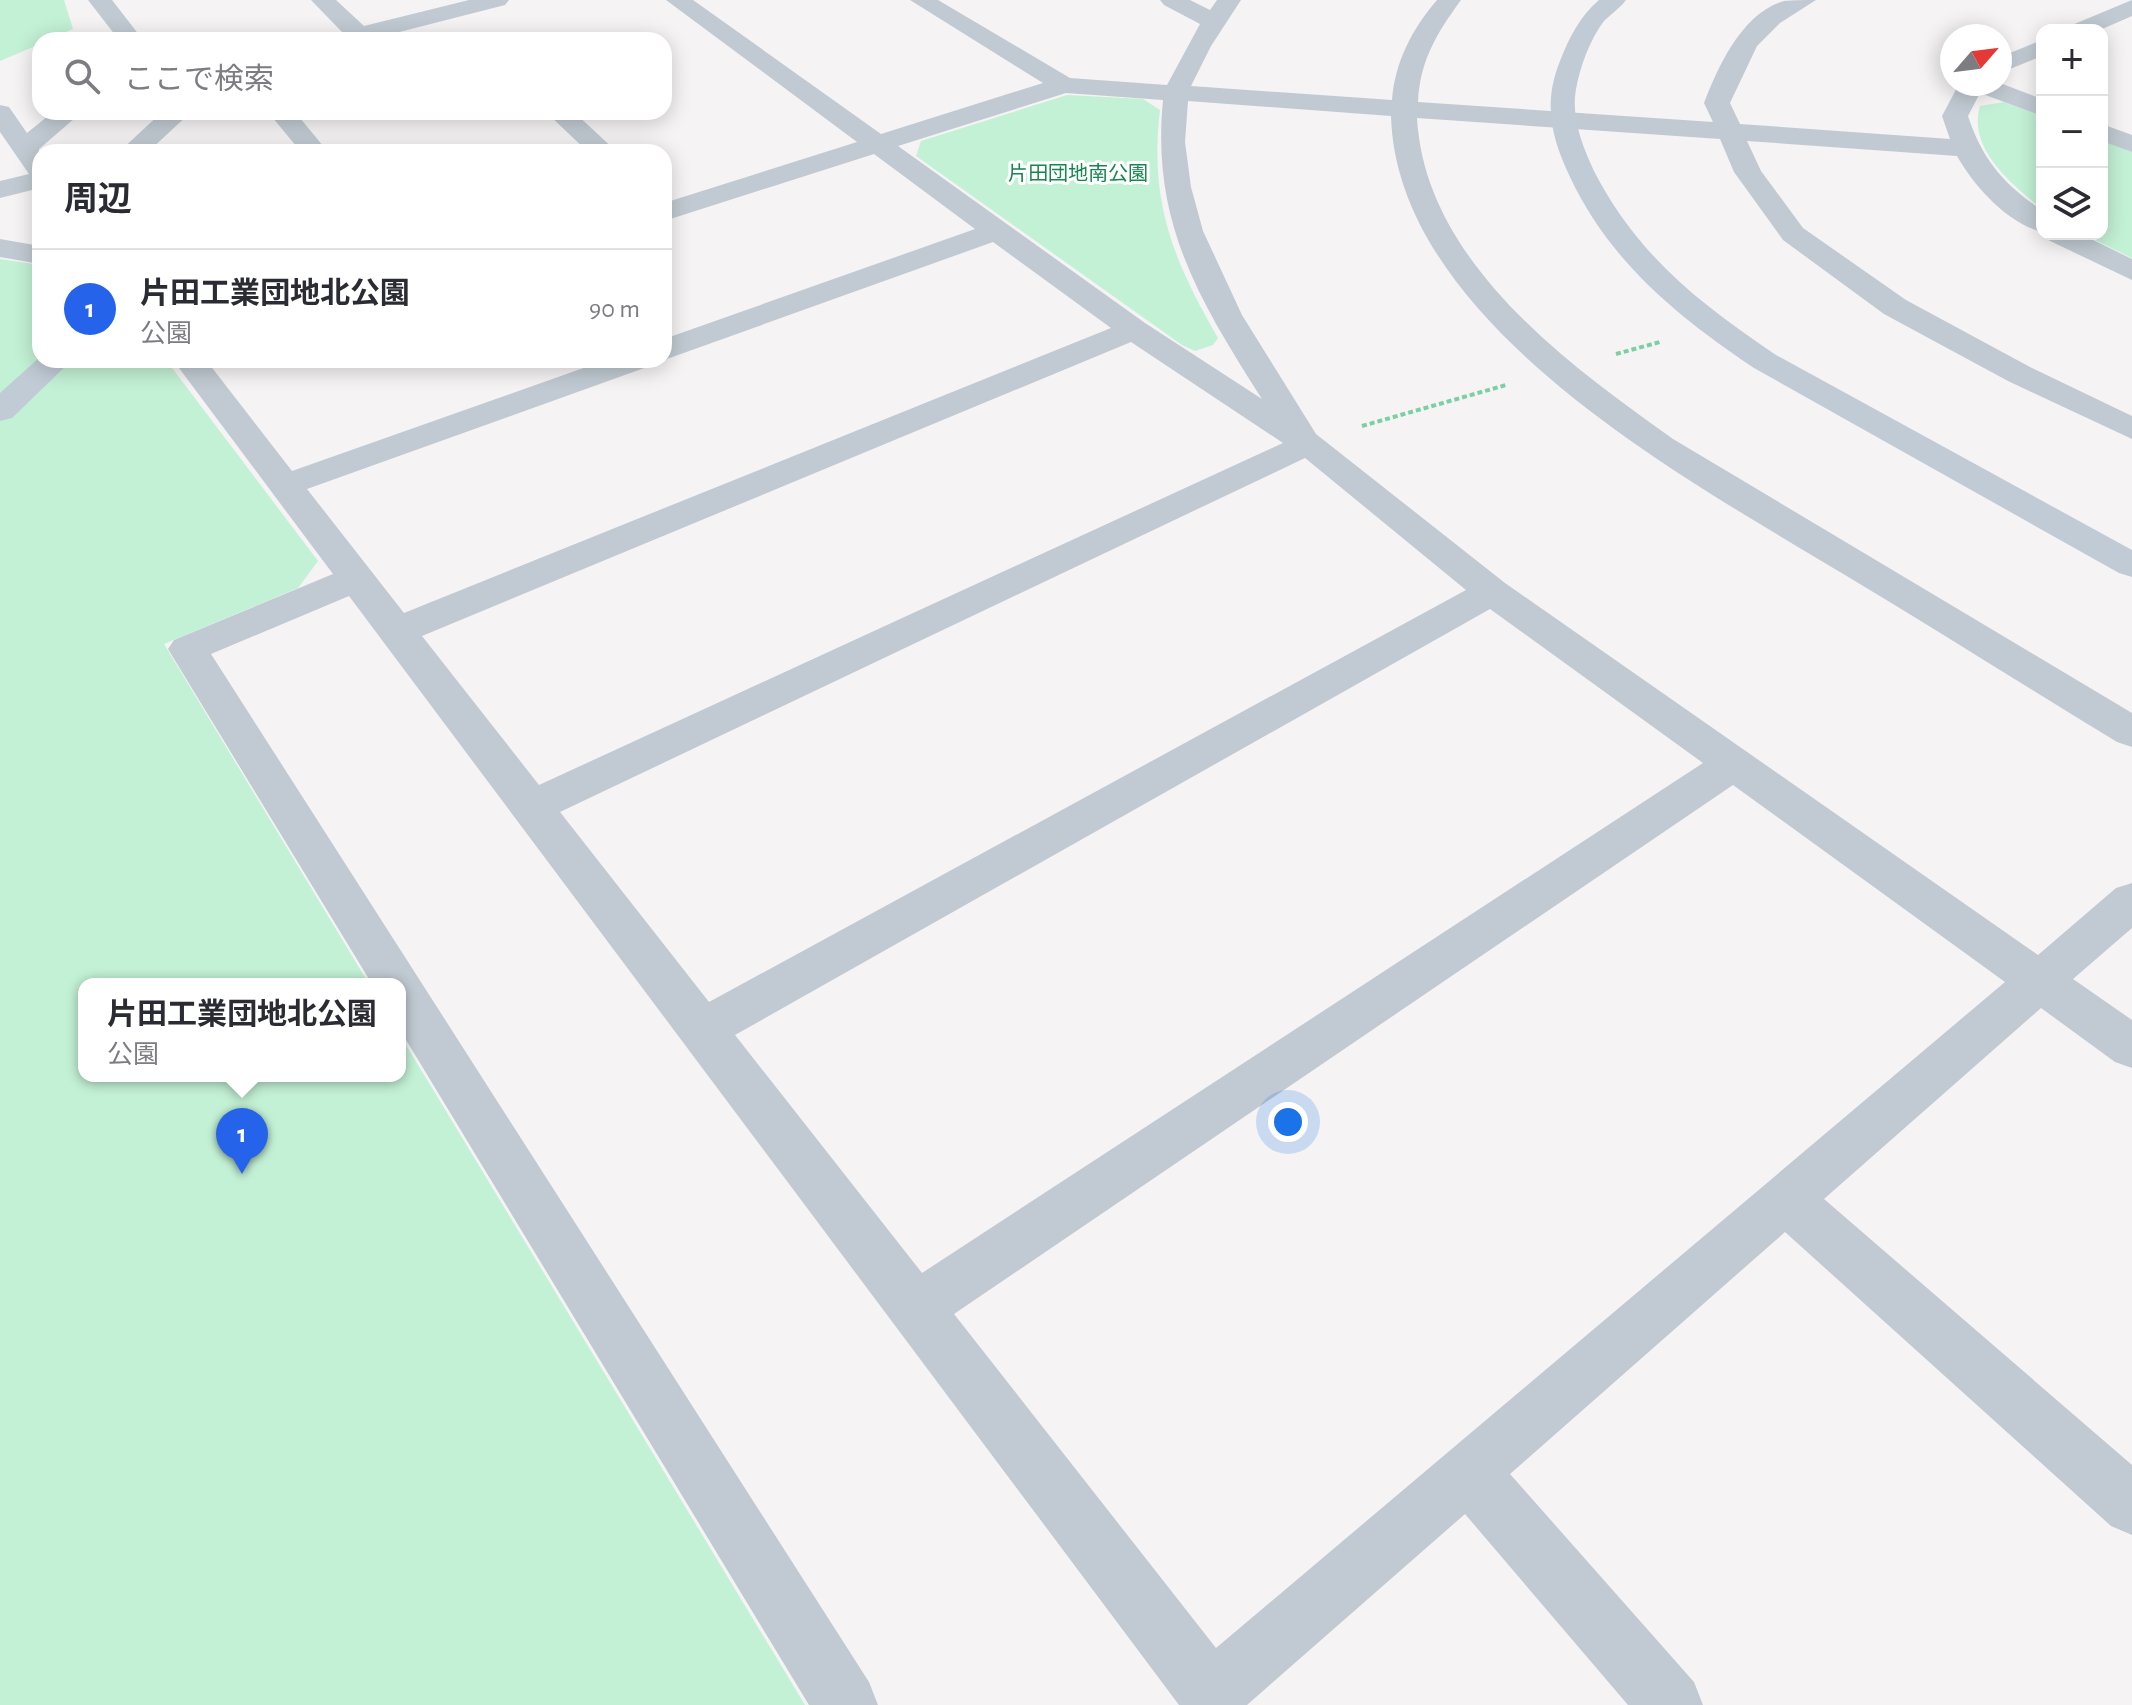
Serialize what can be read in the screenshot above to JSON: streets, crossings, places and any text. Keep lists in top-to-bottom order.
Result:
{
  "parks": ["片田団地南公園"],
  "north": "top right",
  "page": {
    "map_buttons": ["+", "−"],
    "search": "ここで検索",
    "heading": "周辺",
    "list": [
      {
        "mark": "1",
        "name": "片田工業団地北公園",
        "note": "公園",
        "value": "90 m"
      }
    ],
    "popup": ["片田工業団地北公園", "公園"],
    "pins": "1"
  }
}
